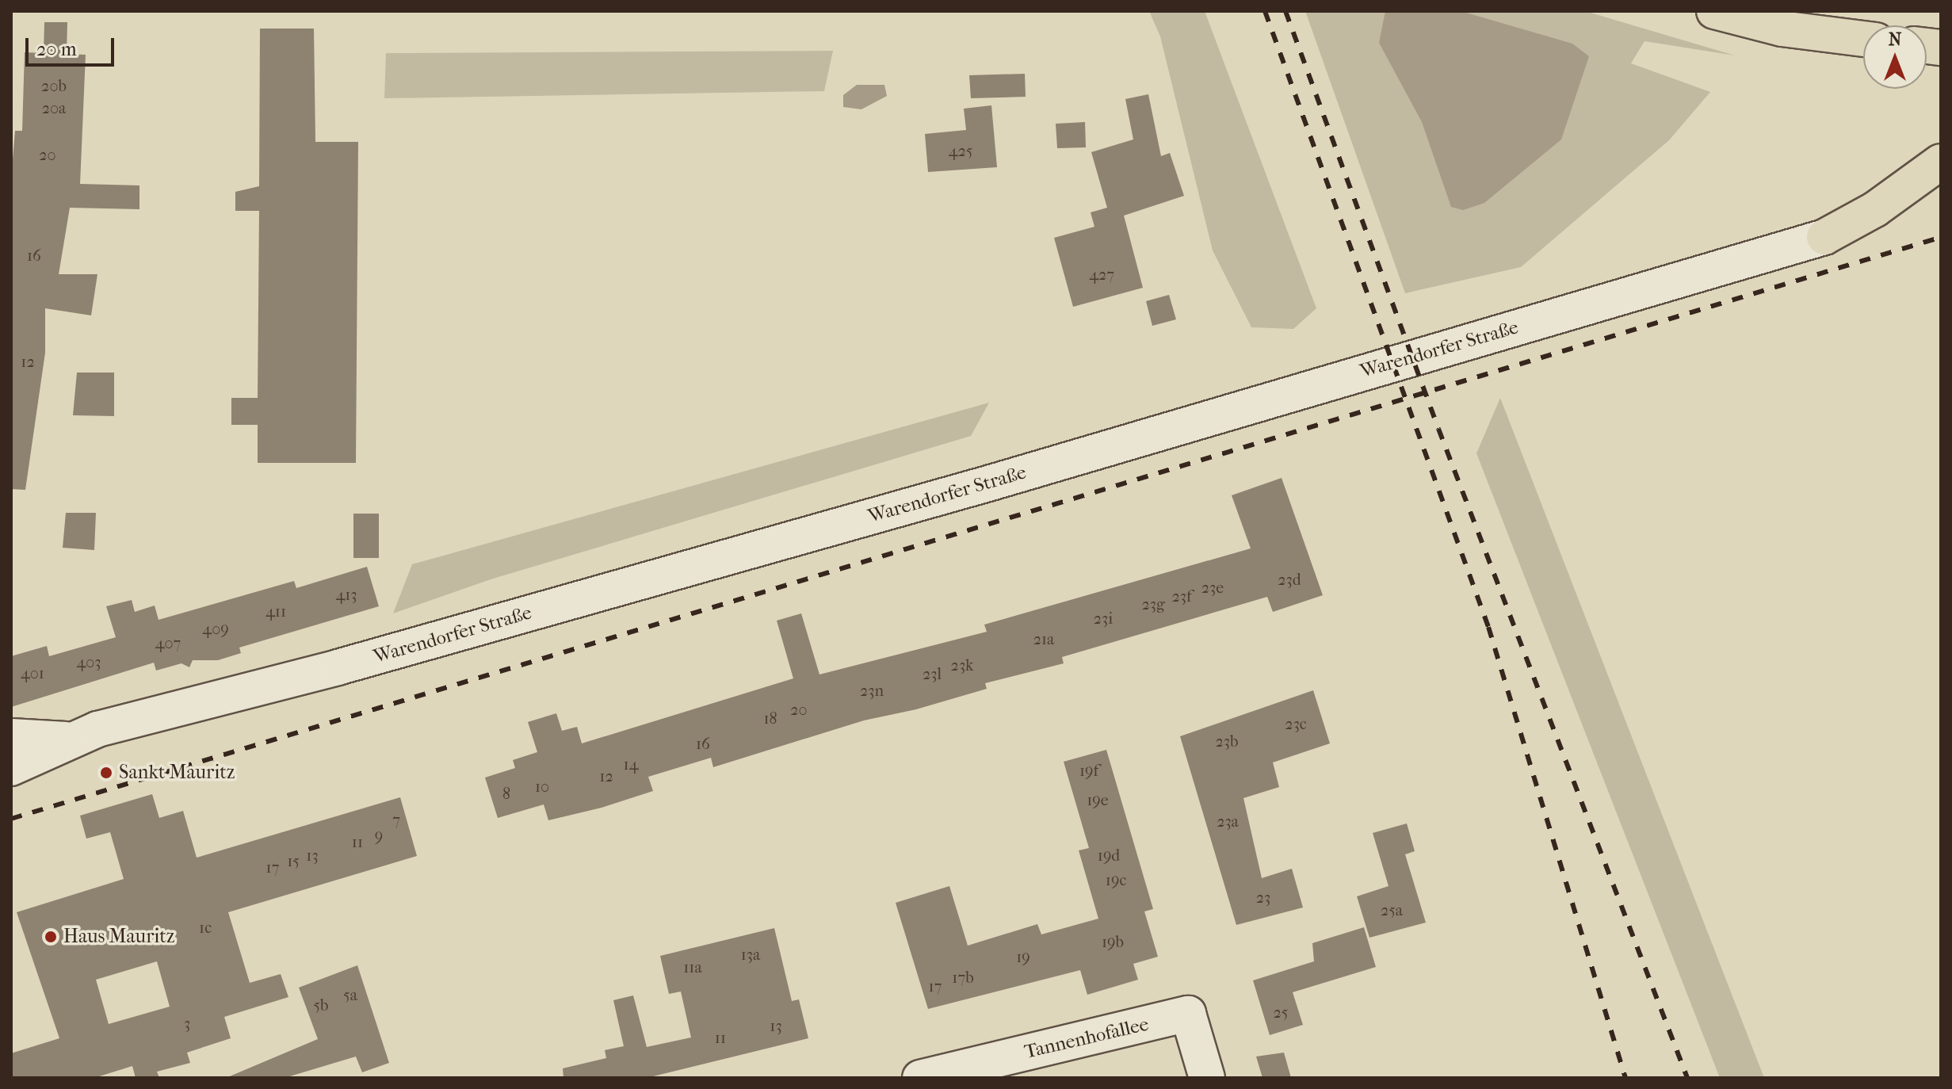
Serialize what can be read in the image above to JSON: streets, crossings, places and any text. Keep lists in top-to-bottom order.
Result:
{
  "streets": {
    "main road": ["Warendorfer Straße", "Tannenhofallee"]
  },
  "places": ["Sankt Mauritz", "Haus Mauritz"],
  "house_numbers": [
    "20b",
    "20a",
    "425",
    "20",
    "16",
    "427",
    "12",
    "23d",
    "23e",
    "413",
    "23f",
    "23g",
    "411",
    "23i",
    "409",
    "21a",
    "407",
    "403",
    "23k",
    "401",
    "23l",
    "23n",
    "20",
    "18",
    "23c",
    "23b",
    "16",
    "14",
    "19f",
    "12",
    "10",
    "8",
    "19e",
    "7",
    "23a",
    "9",
    "11",
    "13",
    "19d",
    "15",
    "17",
    "19c",
    "23",
    "25a",
    "1c",
    "19b",
    "13a",
    "19",
    "11a",
    "17b",
    "17",
    "5a",
    "5b",
    "25",
    "3",
    "13",
    "11"
  ],
  "scale_bar": "20 m",
  "north": "top"
}
